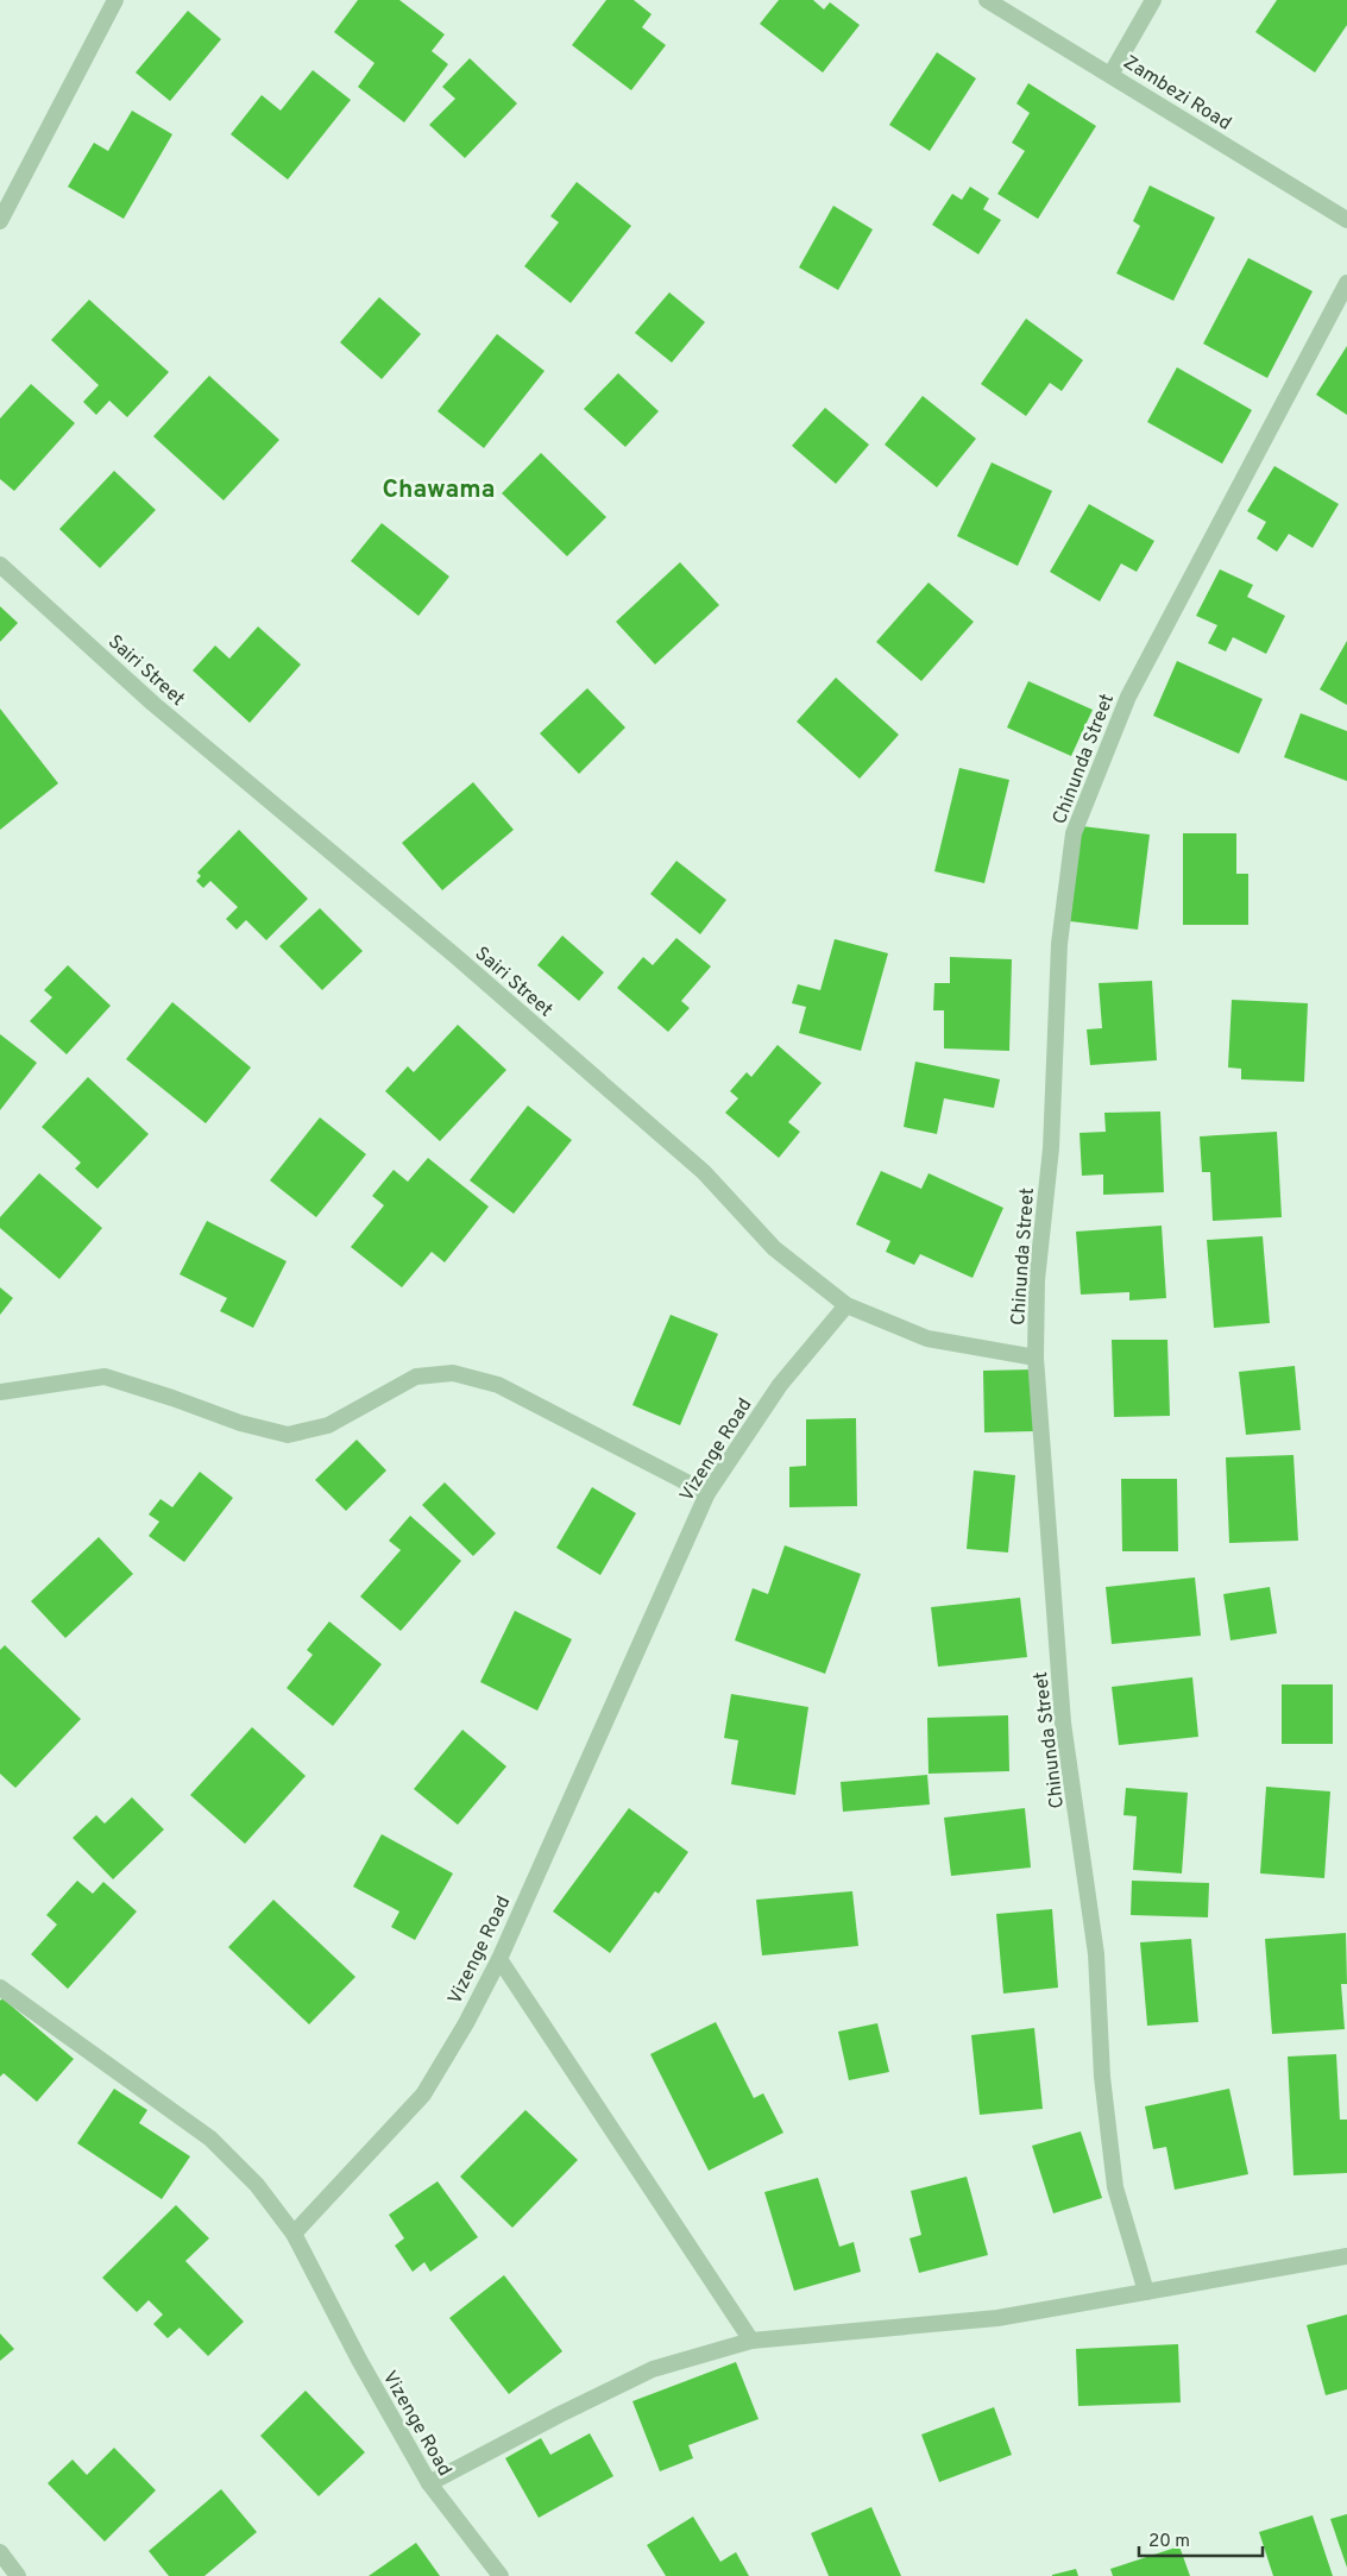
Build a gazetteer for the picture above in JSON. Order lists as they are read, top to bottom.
{
  "streets": {
    "street": [
      "Zambezi Road",
      "Sairi Street",
      "Chinunda Street",
      "Vizenge Road"
    ]
  },
  "crossings": [
    ["Sairi Street", "Chinunda Street"],
    ["Sairi Street", "Vizenge Road"]
  ],
  "districts": ["Chawama"],
  "scale_bar": "20 m"
}
